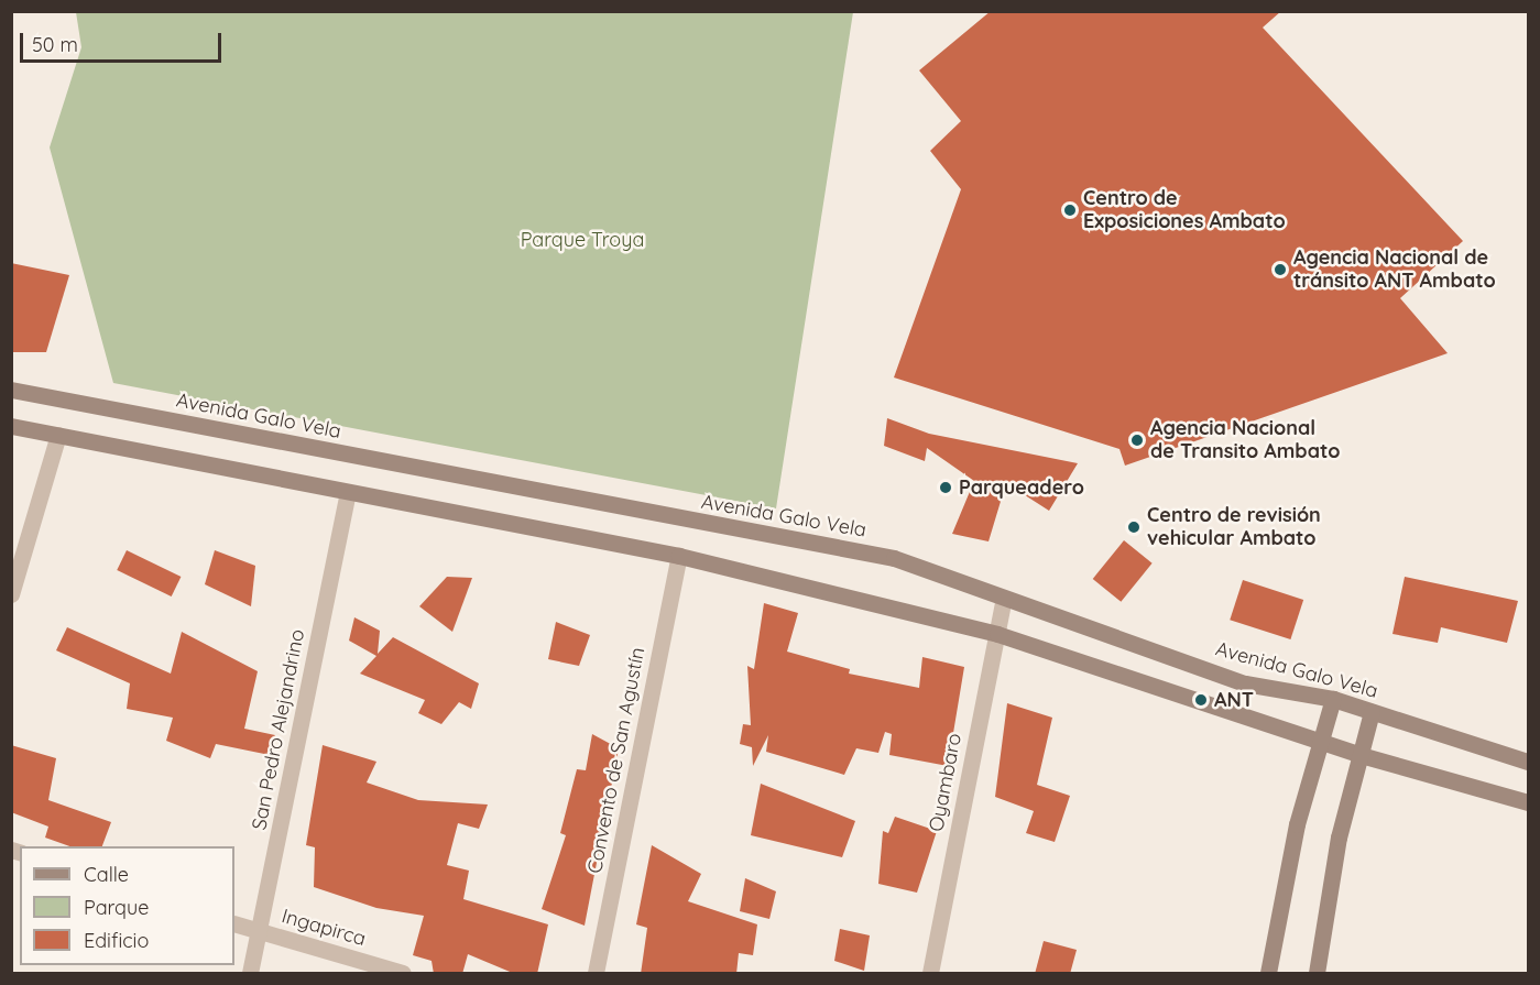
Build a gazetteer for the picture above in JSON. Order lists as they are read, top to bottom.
{
  "streets": {
    "main road": ["Avenida Galo Vela"],
    "street": [
      "San Pedro Alejandrino",
      "Convento de San Agustín",
      "Oyambaro",
      "Ingapirca"
    ]
  },
  "crossings": [
    ["Avenida Galo Vela", "Oyambaro"],
    ["San Pedro Alejandrino", "Ingapirca"]
  ],
  "parks": ["Parque Troya"],
  "places": [
    "Centro de Exposiciones Ambato",
    "Agencia Nacional de tránsito ANT Ambato",
    "Agencia Nacional de Transito Ambato",
    "Parqueadero",
    "Centro de revisión vehicular Ambato",
    "ANT"
  ],
  "legend": ["Calle", "Parque", "Edificio"],
  "scale_bar": "50 m"
}
